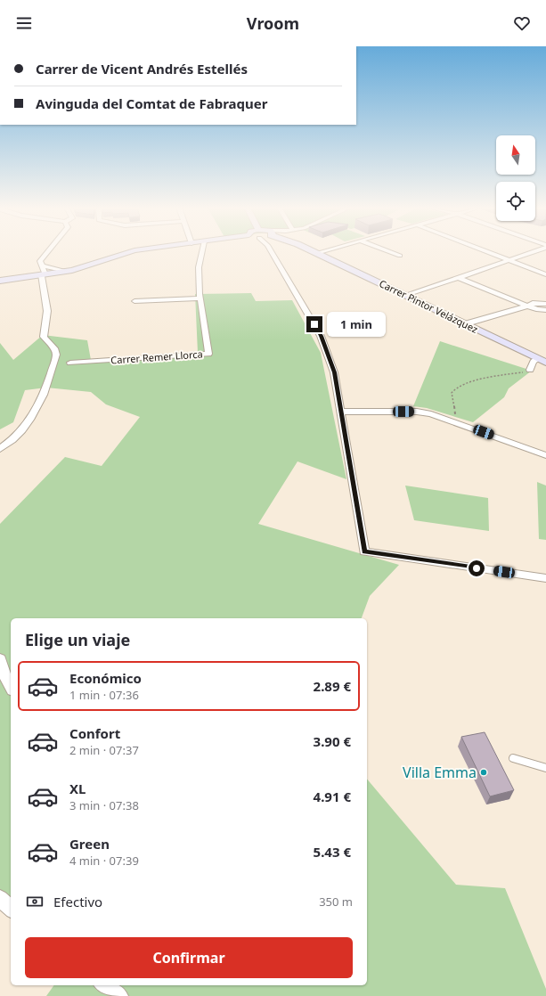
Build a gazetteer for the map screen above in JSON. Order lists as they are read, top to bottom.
{
  "streets": {
    "street": ["Carrer Pintor Velázquez", "Carrer Remer Llorca"]
  },
  "places": ["Villa Emma"],
  "north": "top",
  "page": {
    "header": "Vroom",
    "banner": ["Carrer de Vicent Andrés Estellés", "Avinguda del Comtat de Fabraquer"],
    "bubble": "1 min",
    "heading": "Elige un viaje",
    "list": [
      {
        "name": "Económico",
        "note": "1 min · 07:36",
        "value": "2.89 €"
      },
      {
        "name": "Confort",
        "note": "2 min · 07:37",
        "value": "3.90 €"
      },
      {
        "name": "XL",
        "note": "3 min · 07:38",
        "value": "4.91 €"
      },
      {
        "name": "Green",
        "note": "4 min · 07:39",
        "value": "5.43 €"
      }
    ],
    "pay": ["Efectivo", "350 m"],
    "buttons": "Confirmar"
  }
}
